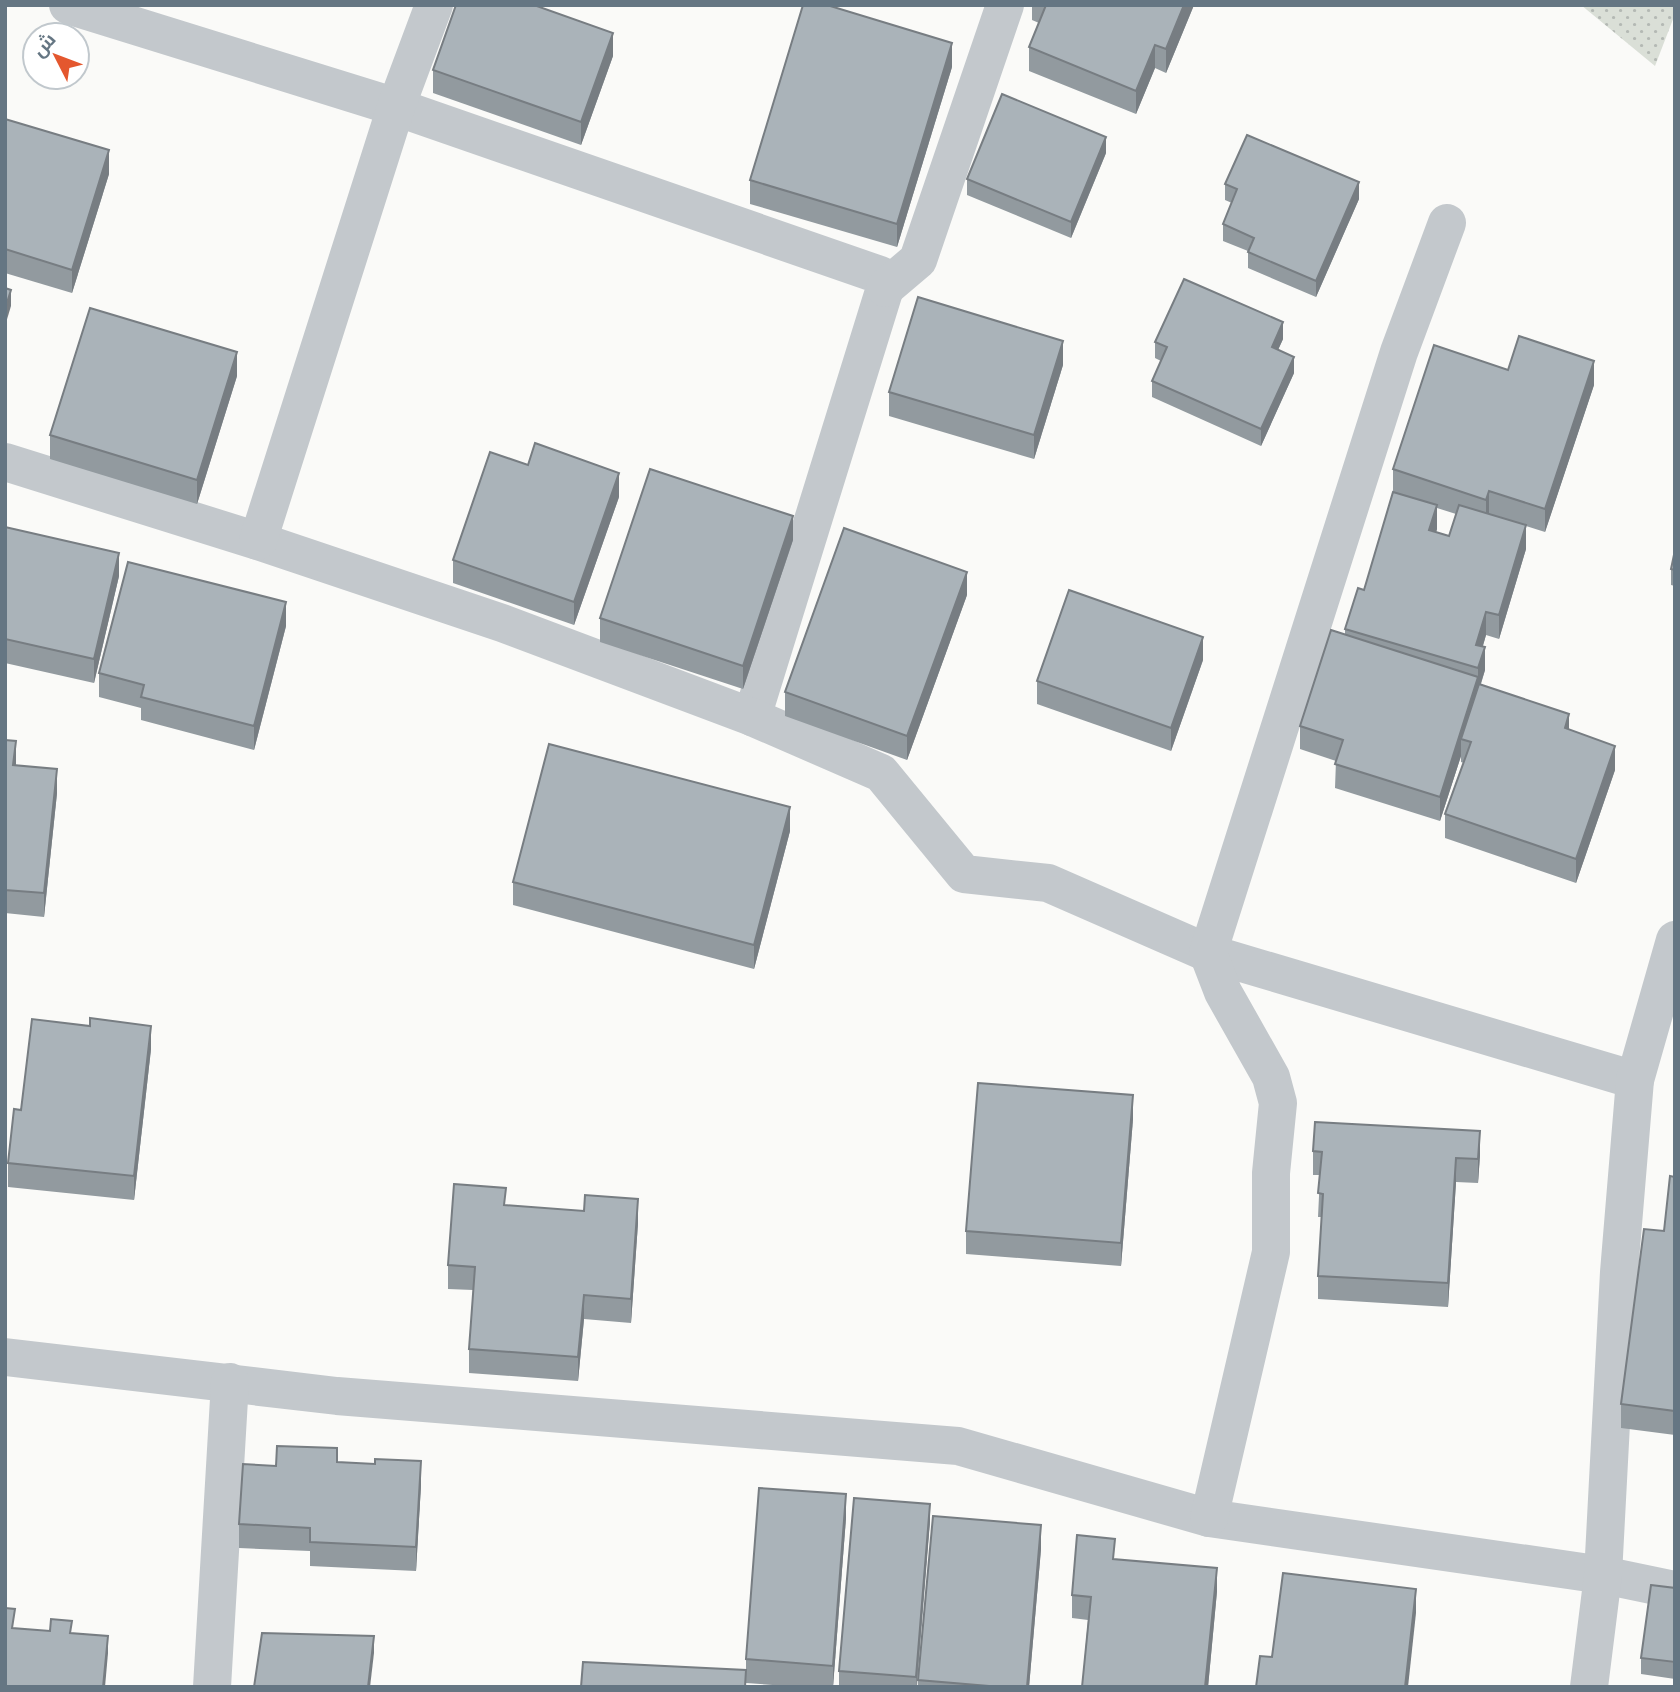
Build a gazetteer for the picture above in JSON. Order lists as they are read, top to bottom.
{
  "north": "top left"
}
